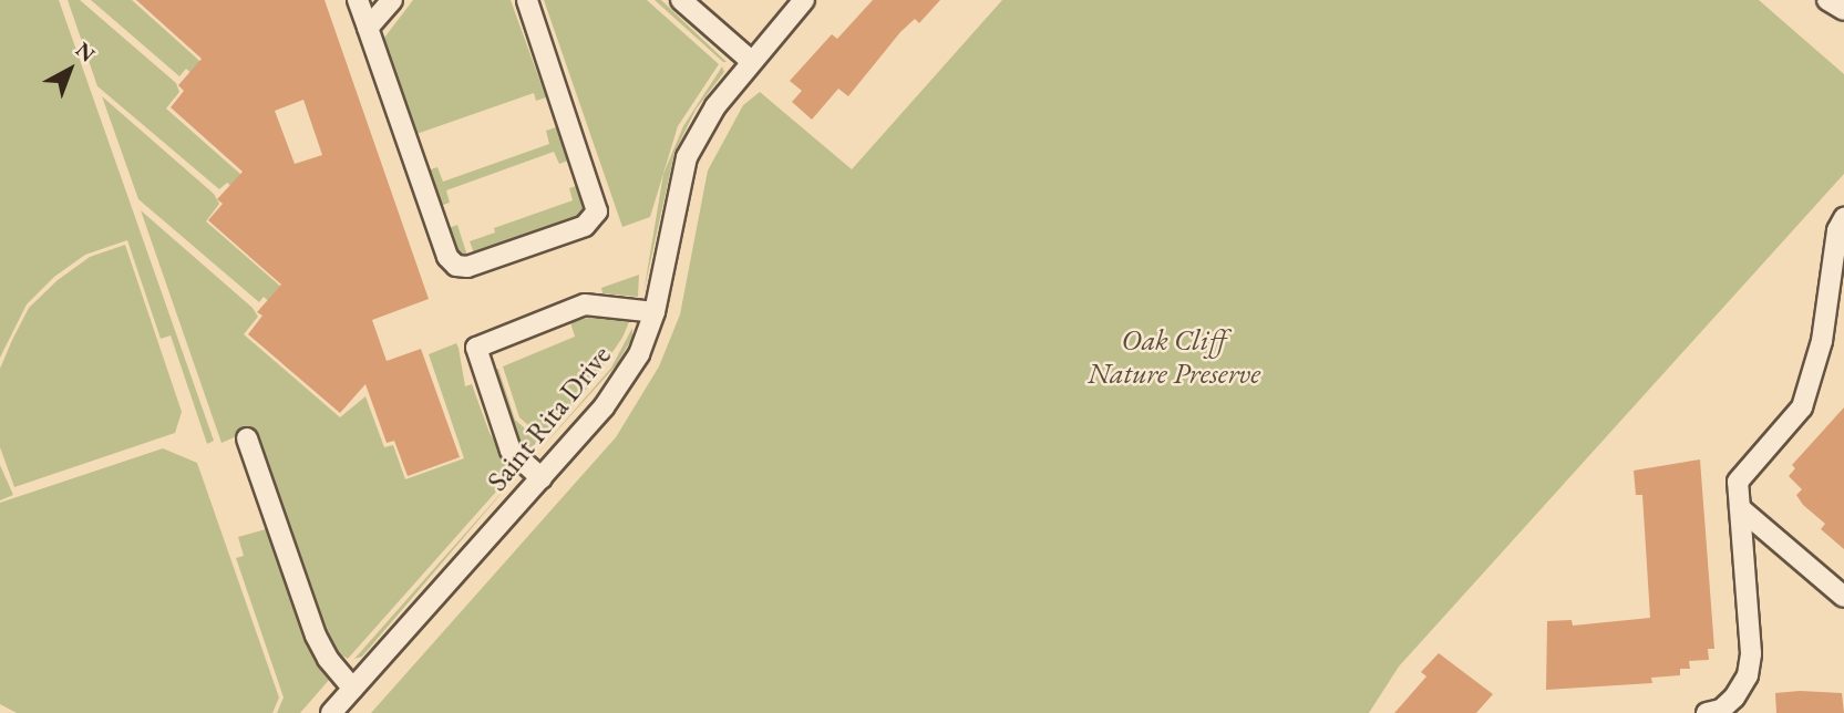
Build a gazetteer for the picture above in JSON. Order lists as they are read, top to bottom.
{
  "streets": {
    "street": ["Saint Rita Drive"]
  },
  "parks": ["Oak Cliff Nature Preserve"],
  "north": "top right"
}
